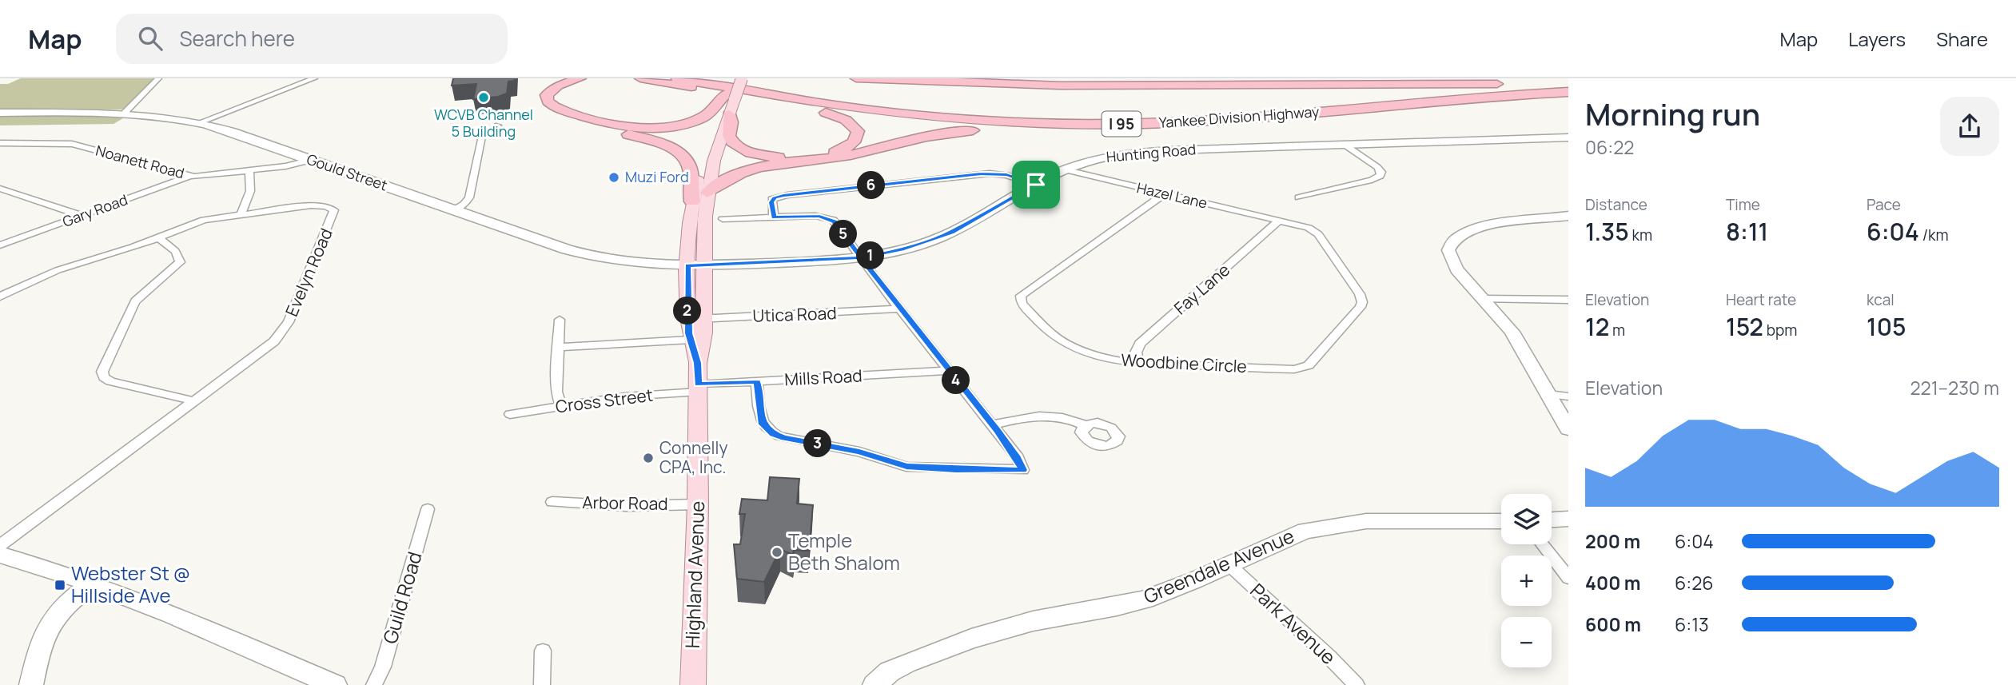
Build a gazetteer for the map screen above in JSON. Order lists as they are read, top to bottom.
{
  "streets": {
    "highway": ["Yankee Division Highway", "I 95"],
    "main road": [
      "Hunting Road",
      "Gould Street",
      "Greendale Avenue",
      "Highland Avenue"
    ],
    "street": [
      "Noanett Road",
      "Hazel Lane",
      "Gary Road",
      "Evelyn Road",
      "Fay Lane",
      "Utica Road",
      "Woodbine Circle",
      "Mills Road",
      "Cross Street",
      "Arbor Road",
      "Guild Road",
      "Park Avenue"
    ]
  },
  "crossings": [
    ["Hunting Road", "Gould Street"],
    ["Hunting Road", "Hazel Lane"],
    ["Hunting Road", "Highland Avenue"],
    ["Noanett Road", "Gould Street"],
    ["Noanett Road", "Gary Road"],
    ["Gould Street", "Highland Avenue"],
    ["Hazel Lane", "Fay Lane"],
    ["Hazel Lane", "Woodbine Circle"],
    ["Fay Lane", "Woodbine Circle"],
    ["Utica Road", "Highland Avenue"],
    ["Mills Road", "Cross Street"],
    ["Mills Road", "Highland Avenue"],
    ["Cross Street", "Highland Avenue"],
    ["Arbor Road", "Highland Avenue"],
    ["Greendale Avenue", "Park Avenue"]
  ],
  "places": {
    "other": [
      "WCVB Channel 5 Building",
      "Muzi Ford",
      "Connelly CPA, Inc.",
      "Temple Beth Shalom"
    ],
    "transit": ["Webster St @ Hillside Ave"]
  },
  "page": {
    "header": "Map",
    "search": "Search here",
    "nav": ["Map", "Layers", "Share"],
    "heading": ["Morning run", "06:22"],
    "pins": [
      "6",
      "5",
      "1",
      "2",
      "4",
      "3"
    ],
    "stats": [
      ["Distance", "1.35 km"],
      ["Time", "8:11"],
      ["Pace", "6:04 /km"],
      ["Elevation", "12 m"],
      ["Heart rate", "152 bpm"],
      ["kcal", "105"]
    ],
    "chart": ["Elevation", "221–230 m"],
    "map_buttons": ["+", "−"],
    "list": [
      {
        "name": "200 m",
        "note": "6:04"
      },
      {
        "name": "400 m",
        "note": "6:26"
      },
      {
        "name": "600 m",
        "note": "6:13"
      }
    ]
  }
}
